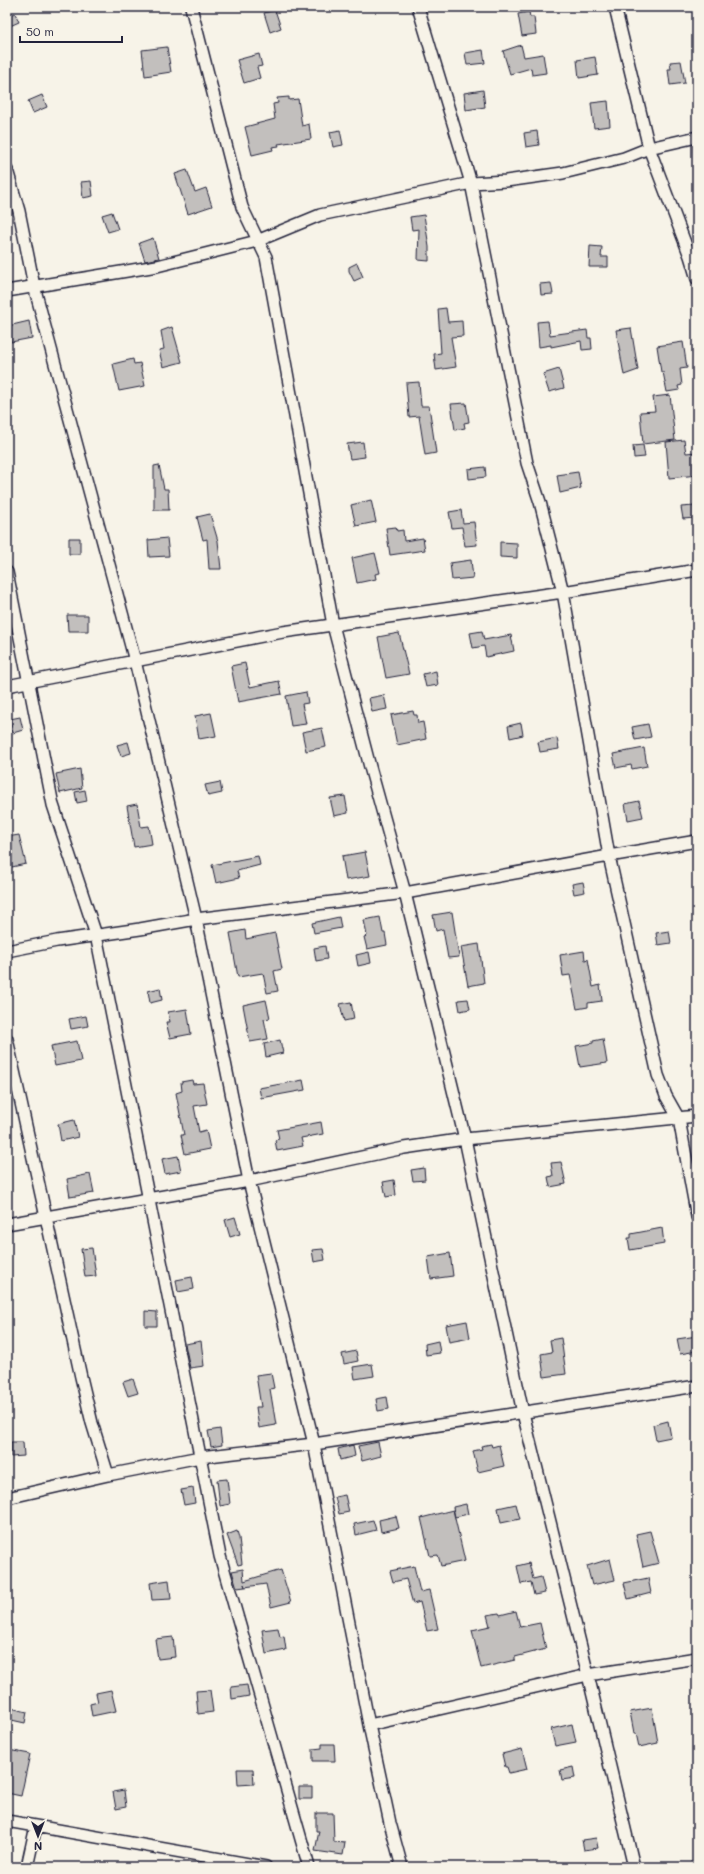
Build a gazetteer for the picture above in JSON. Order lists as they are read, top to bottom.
{
  "scale_bar": "50 m",
  "north": "bottom"
}
